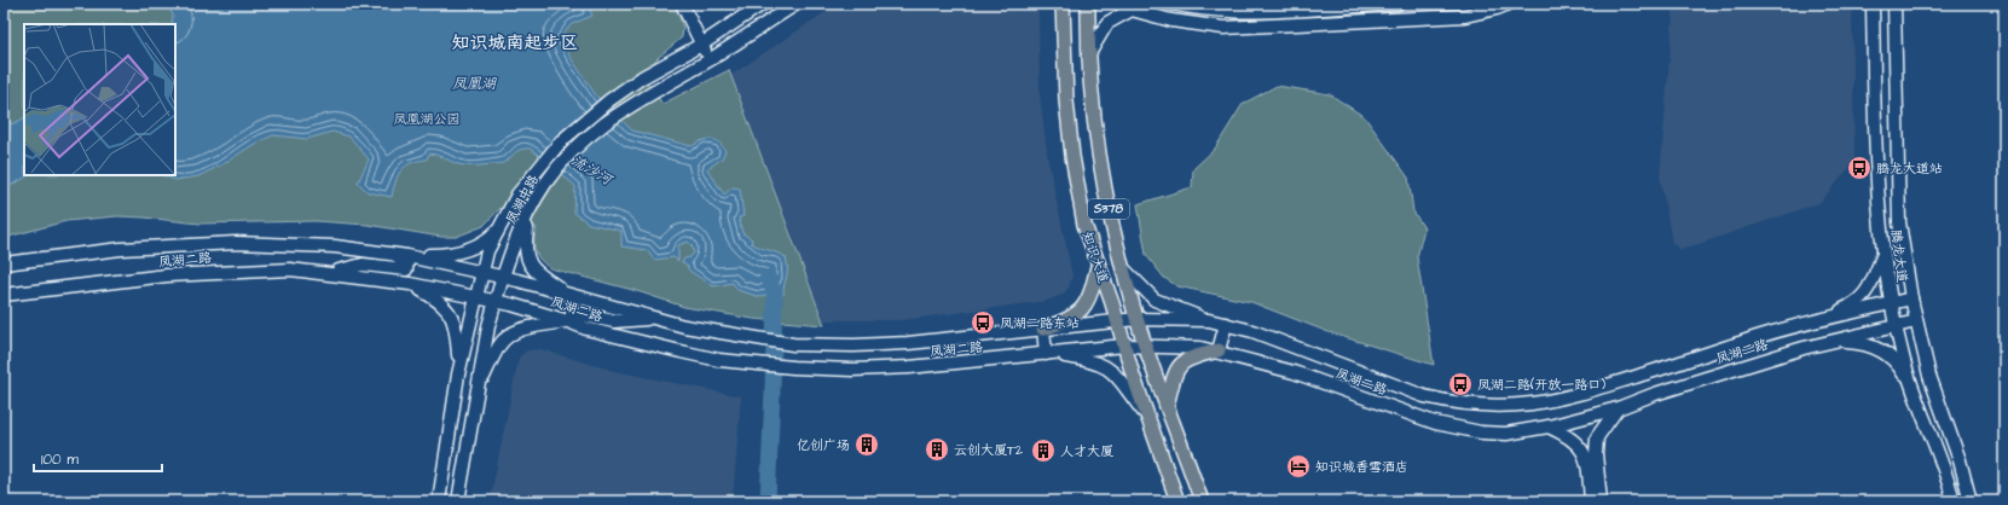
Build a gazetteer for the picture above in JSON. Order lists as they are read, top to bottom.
{
  "streets": {
    "main road": ["S378", "知识大道"],
    "street": ["凤湖中路", "腾龙大道", "凤湖二路"]
  },
  "crossings": [
    ["凤湖中路", "凤湖二路"],
    ["腾龙大道", "凤湖二路"],
    ["知识大道", "凤湖二路"]
  ],
  "districts": ["知识城南起步区"],
  "water": ["凤凰湖", "流沙河"],
  "parks": ["凤凰湖公园"],
  "places": {
    "bus stop": ["腾龙大道站", "凤湖二路东站", "凤湖二路(开放一路口)"],
    "building": ["亿创广场", "云创大厦T2", "人才大厦"],
    "hotel": ["知识城香雪酒店"]
  },
  "scale_bar": "100 m"
}
